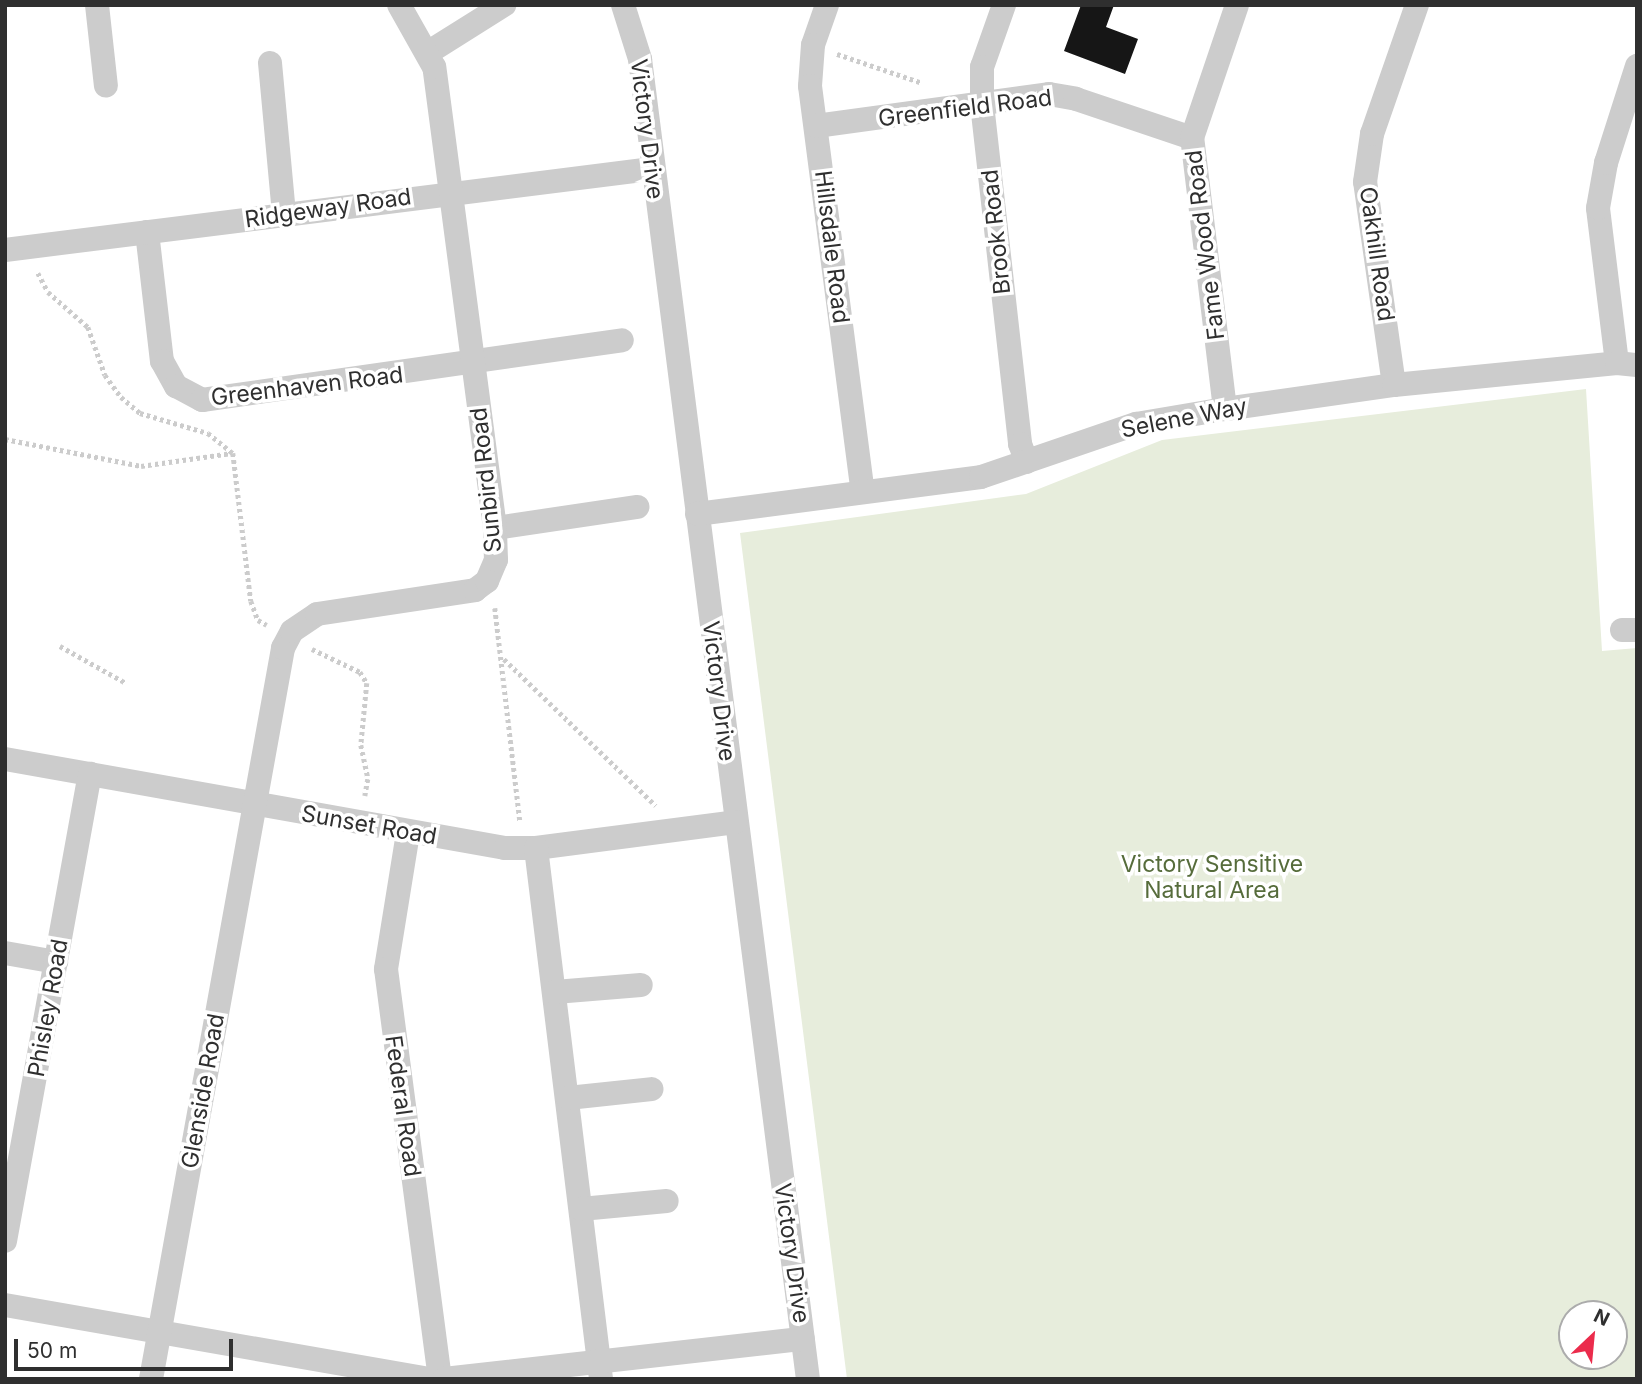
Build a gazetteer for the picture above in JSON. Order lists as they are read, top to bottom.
{
  "streets": {
    "street": [
      "Greenfield Road",
      "Victory Drive",
      "Ridgeway Road",
      "Brook Road",
      "Fame Wood Road",
      "Hillsdale Road",
      "Oakhill Road",
      "Greenhaven Road",
      "Selene Way",
      "Sunbird Road",
      "Sunset Road",
      "Phisley Road",
      "Glenside Road",
      "Federal Road"
    ]
  },
  "crossings": [
    ["Greenfield Road", "Brook Road"],
    ["Greenfield Road", "Fame Wood Road"],
    ["Greenfield Road", "Hillsdale Road"],
    ["Victory Drive", "Ridgeway Road"],
    ["Victory Drive", "Selene Way"],
    ["Victory Drive", "Sunset Road"],
    ["Ridgeway Road", "Greenhaven Road"],
    ["Ridgeway Road", "Sunbird Road"],
    ["Brook Road", "Selene Way"],
    ["Fame Wood Road", "Selene Way"],
    ["Hillsdale Road", "Selene Way"],
    ["Oakhill Road", "Selene Way"],
    ["Greenhaven Road", "Sunbird Road"],
    ["Sunbird Road", "Sunset Road"],
    ["Sunbird Road", "Glenside Road"],
    ["Sunset Road", "Phisley Road"],
    ["Sunset Road", "Glenside Road"],
    ["Sunset Road", "Federal Road"]
  ],
  "parks": ["Victory Sensitive Natural Area"],
  "scale_bar": "50 m",
  "north": "top right"
}
